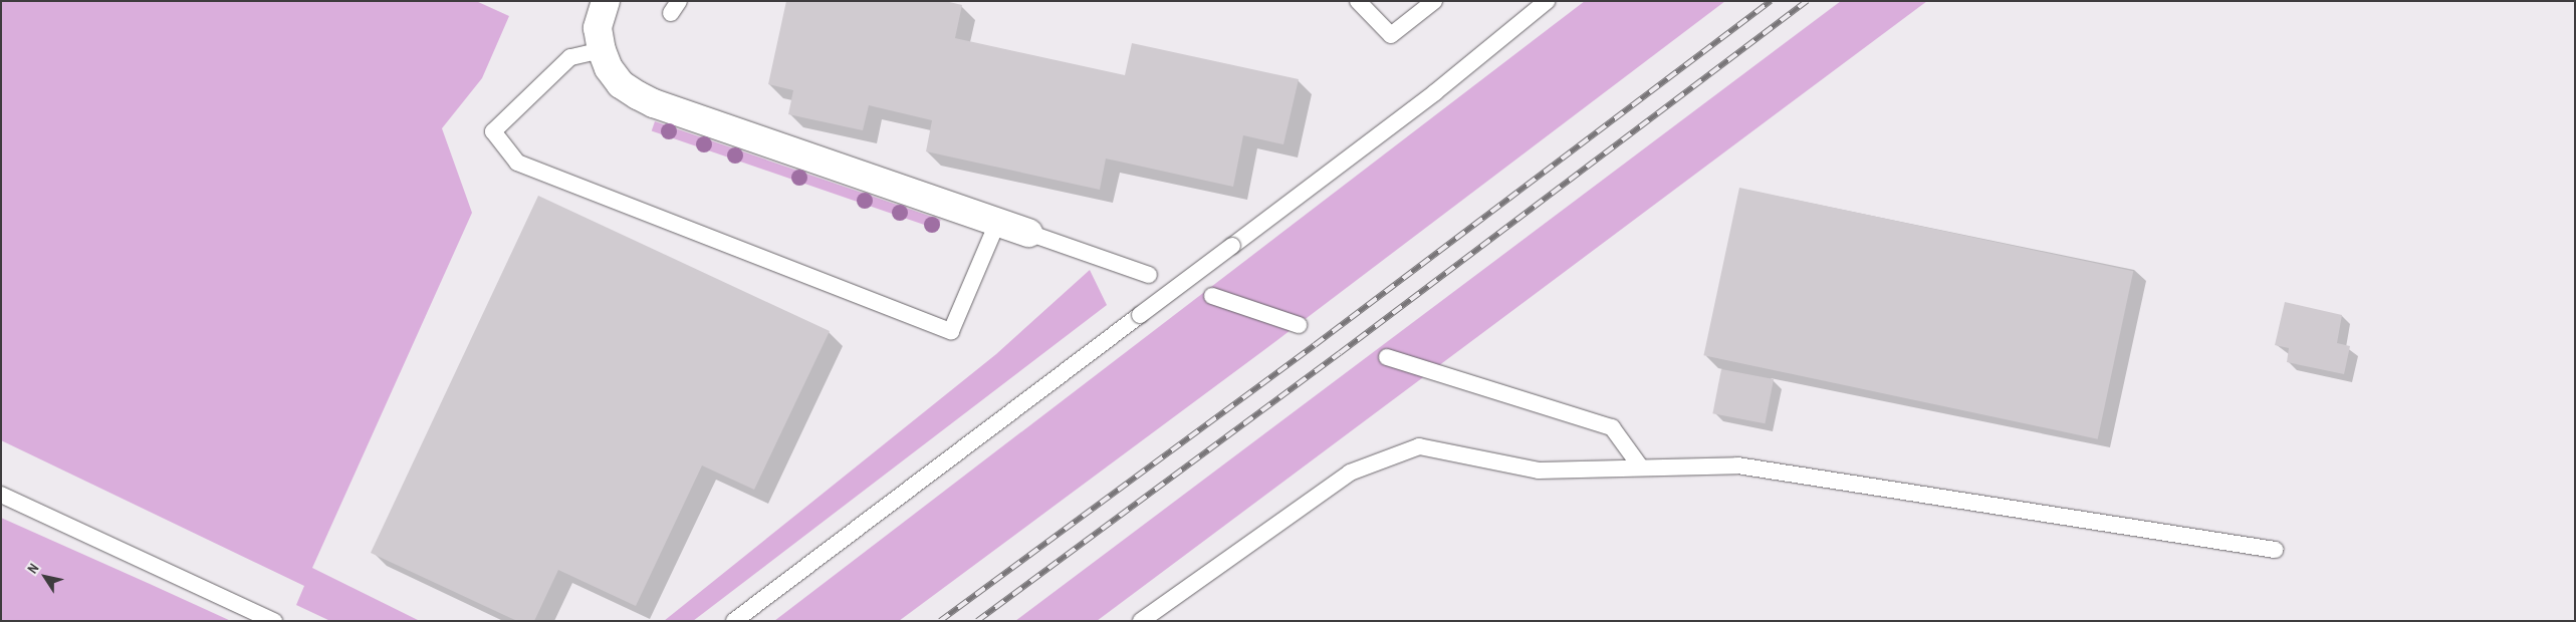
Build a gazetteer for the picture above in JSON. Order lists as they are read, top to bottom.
{
  "north": "top left"
}
